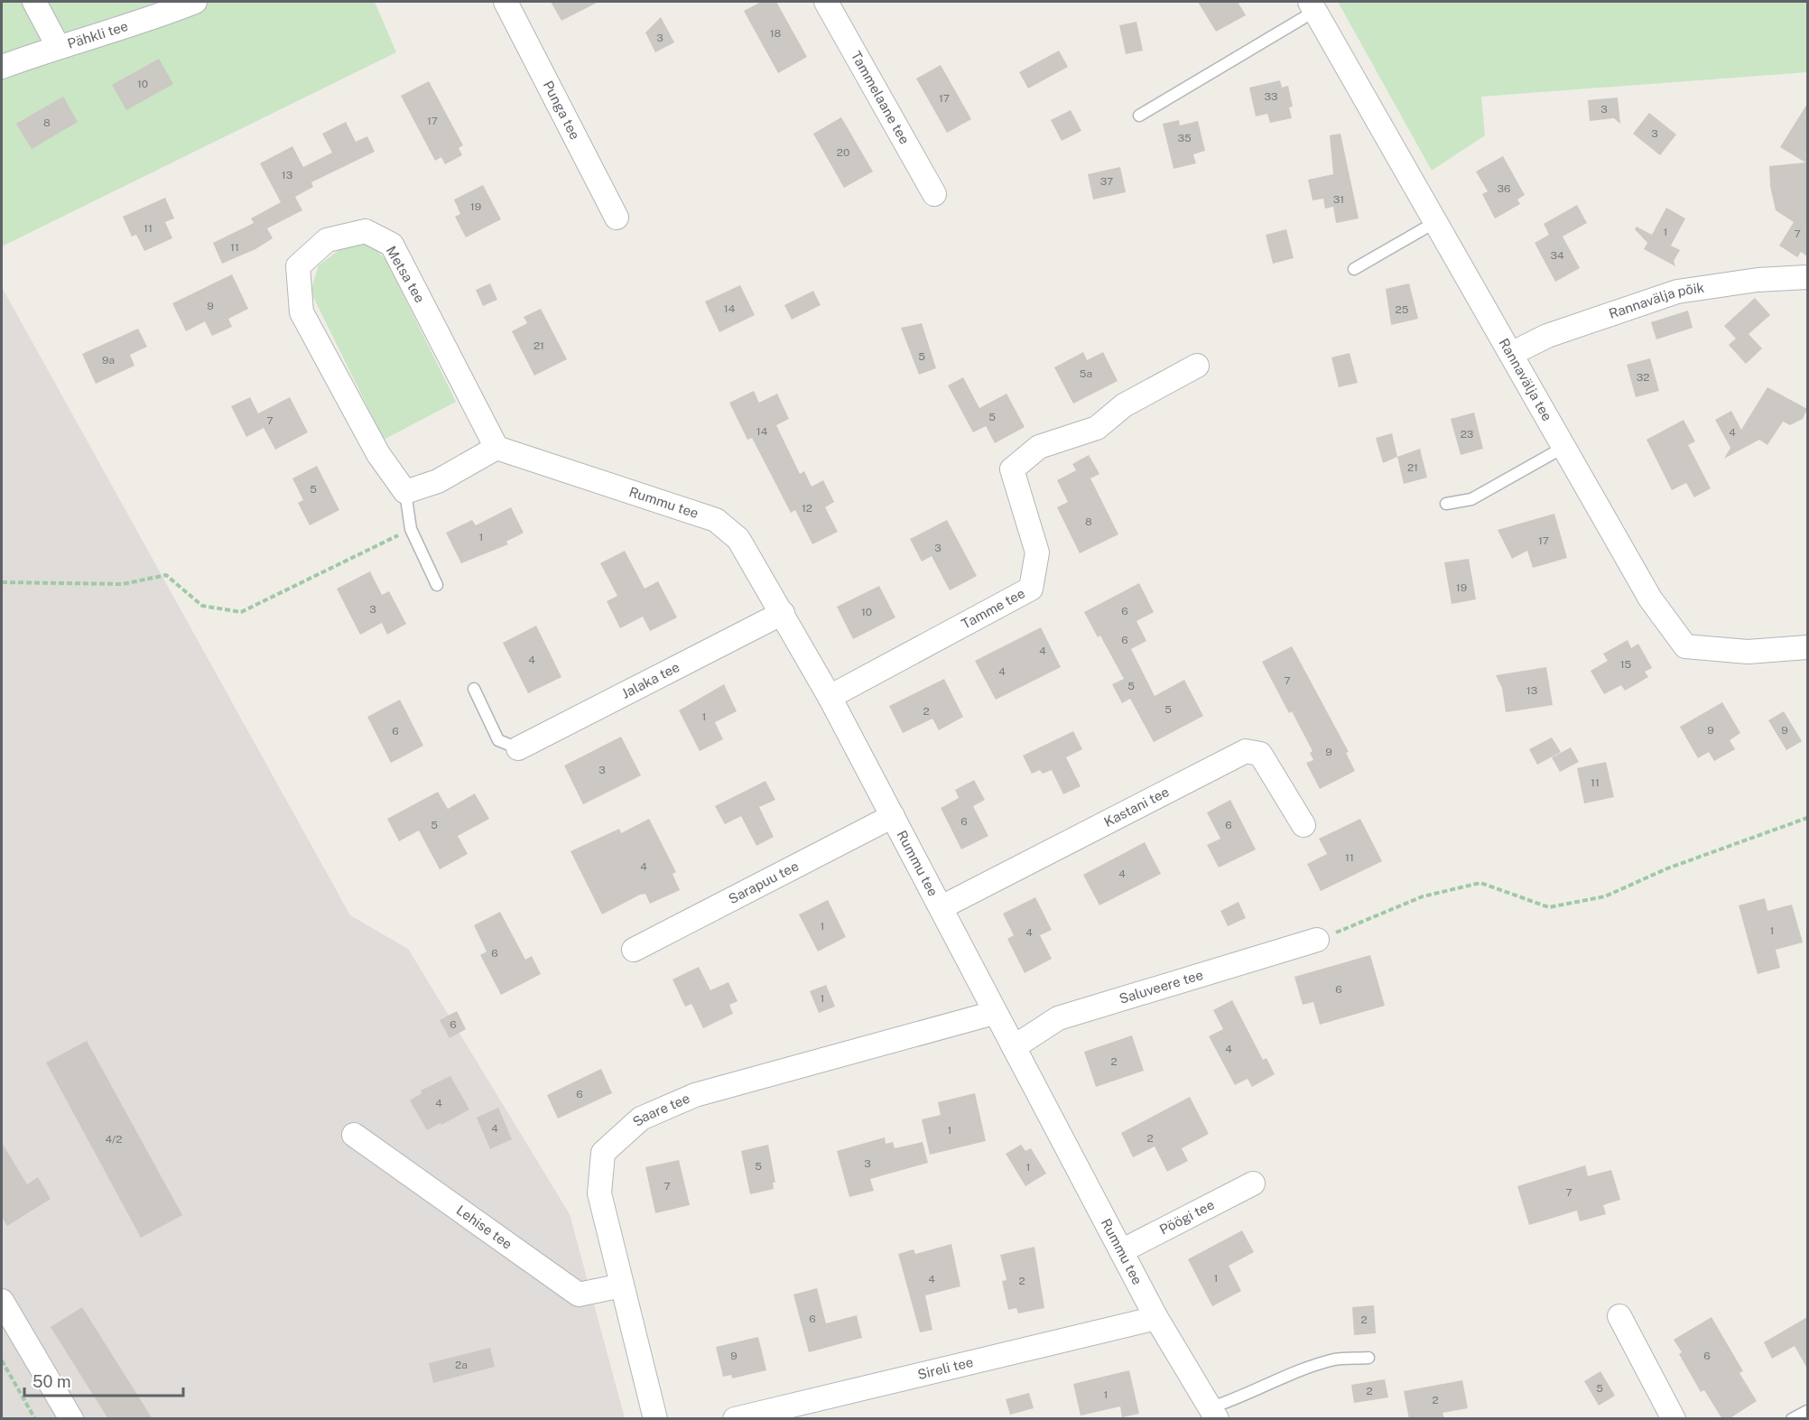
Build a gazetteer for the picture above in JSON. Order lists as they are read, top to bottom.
{
  "streets": {
    "street": [
      "Pähkli tee",
      "Tammelaane tee",
      "Punga tee",
      "Metsa tee",
      "Rannavälja põik",
      "Rannavälja tee",
      "Rummu tee",
      "Tamme tee",
      "Jalaka tee",
      "Kastani tee",
      "Sarapuu tee",
      "Saluveere tee",
      "Saare tee",
      "Pöögi tee",
      "Lehise tee",
      "Sireli tee"
    ]
  },
  "crossings": [
    ["Metsa tee", "Rummu tee"],
    ["Rannavälja põik", "Rannavälja tee"],
    ["Rummu tee", "Tamme tee"],
    ["Rummu tee", "Jalaka tee"],
    ["Rummu tee", "Kastani tee"],
    ["Rummu tee", "Sarapuu tee"],
    ["Rummu tee", "Saluveere tee"],
    ["Rummu tee", "Saare tee"],
    ["Rummu tee", "Pöögi tee"],
    ["Rummu tee", "Sireli tee"],
    ["Saare tee", "Lehise tee"]
  ],
  "house_numbers": [
    "18",
    "3",
    "10",
    "33",
    "17",
    "3",
    "17",
    "8",
    "3",
    "35",
    "20",
    "13",
    "37",
    "36",
    "31",
    "19",
    "11",
    "1",
    "7",
    "11",
    "34",
    "9",
    "14",
    "25",
    "21",
    "5",
    "9a",
    "5a",
    "32",
    "5",
    "7",
    "14",
    "4",
    "23",
    "21",
    "5",
    "12",
    "8",
    "1",
    "17",
    "3",
    "19",
    "3",
    "6",
    "10",
    "6",
    "4",
    "4",
    "15",
    "4",
    "7",
    "5",
    "13",
    "5",
    "2",
    "1",
    "9",
    "9",
    "6",
    "9",
    "3",
    "11",
    "6",
    "5",
    "6",
    "11",
    "4",
    "4",
    "1",
    "1",
    "4",
    "6",
    "6",
    "1",
    "6",
    "4",
    "2",
    "6",
    "4",
    "4",
    "1",
    "2",
    "4/2",
    "3",
    "5",
    "1",
    "7",
    "7",
    "1",
    "4",
    "2",
    "6",
    "2",
    "9",
    "6",
    "2a",
    "5",
    "2",
    "1",
    "2"
  ],
  "scale_bar": "50 m"
}
